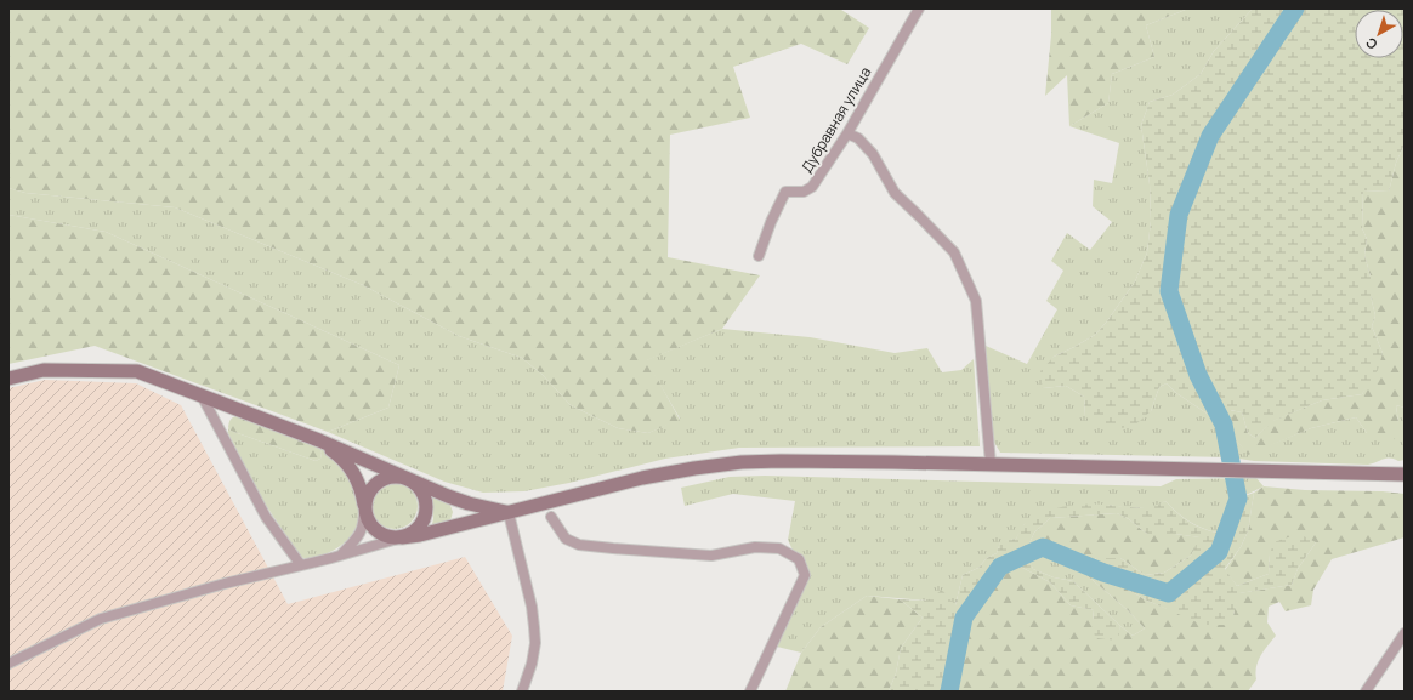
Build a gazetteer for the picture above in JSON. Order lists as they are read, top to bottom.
{
  "streets": {
    "street": ["Дубравная улица"]
  },
  "north": "bottom left"
}
